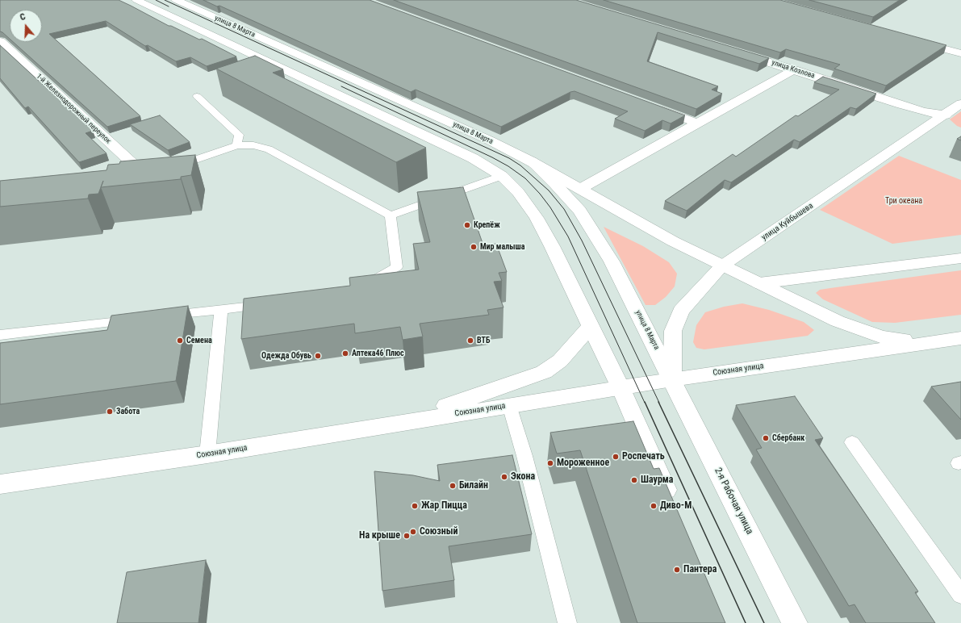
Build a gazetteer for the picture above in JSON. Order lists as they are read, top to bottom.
{
  "streets": {
    "main road": [
      "улица 8 Марта",
      "улица Козлова",
      "1-й Железнодорожный переулок",
      "улица Куйбышева",
      "Союзная улица",
      "2-я Рабочая улица"
    ]
  },
  "crossings": [
    ["улица 8 Марта", "улица Куйбышева"],
    ["улица 8 Марта", "Союзная улица"],
    ["улица 8 Марта", "2-я Рабочая улица"],
    ["улица Козлова", "улица Куйбышева"],
    ["улица Куйбышева", "Союзная улица"],
    ["улица Куйбышева", "2-я Рабочая улица"],
    ["Союзная улица", "2-я Рабочая улица"]
  ],
  "parks": ["Три океана"],
  "places": [
    "Крепёж",
    "Мир малыша",
    "Семена",
    "ВТБ",
    "Аптека46 Плюс",
    "Одежда Обувь",
    "Забота",
    "Сбербанк",
    "Роспечать",
    "Мороженное",
    "Экона",
    "Шаурма",
    "Билайн",
    "Жар Пицца",
    "Диво-М",
    "Союзный",
    "На крыше",
    "Пантера"
  ],
  "north": "top"
}
